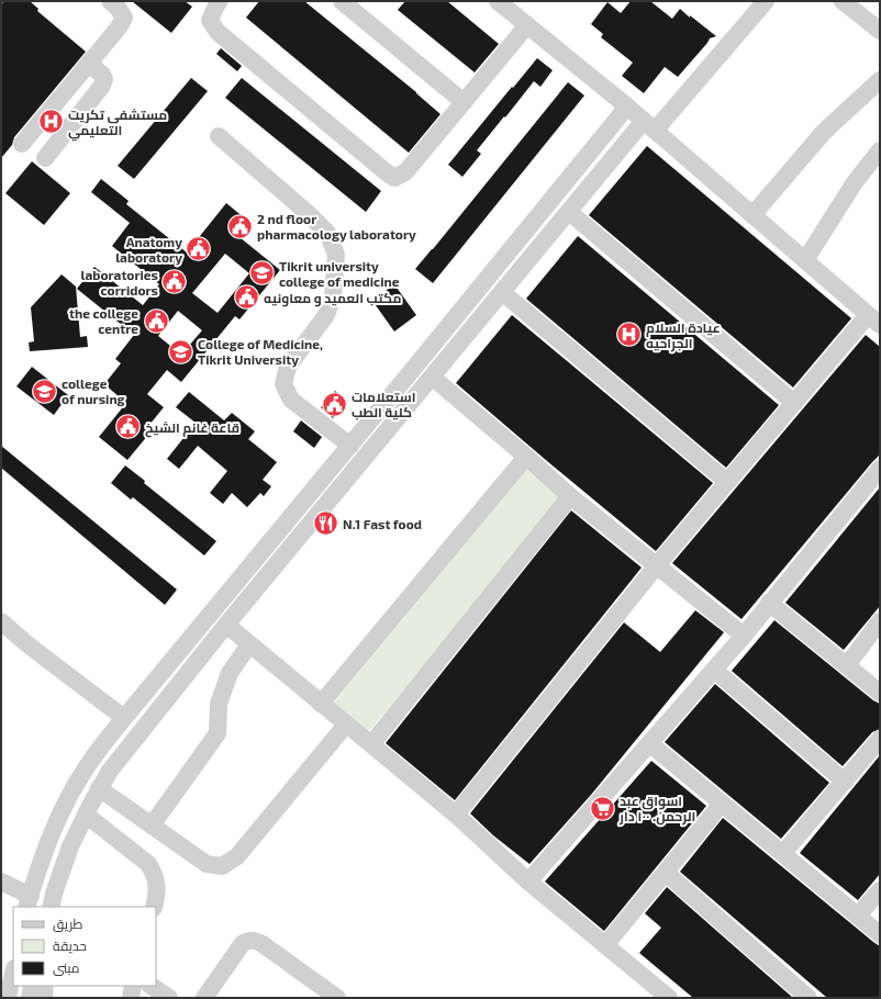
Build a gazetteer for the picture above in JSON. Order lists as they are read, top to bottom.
{
  "places": {
    "hospital": ["مستشفى تكريت التعليمي", "عيادة السلام الجراحيه"],
    "public building": [
      "2 nd floor pharmacology laboratory",
      "Anatomy laboratory",
      "laboratories corridors",
      "مكتب العميد و معاونيه",
      "the college centre",
      "استعلامات كلية الطب",
      "قاعة غانم الشيخ"
    ],
    "school or university": ["Tikrit university college of medicine", "College of Medicine, Tikrit University", "college of nursing"],
    "restaurant": ["N.1 Fast food"],
    "supermarket": ["اسواق عبد الرحمن. ١٠٠ دار"]
  },
  "legend": ["طريق", "حديقة", "مبنى"]
}
